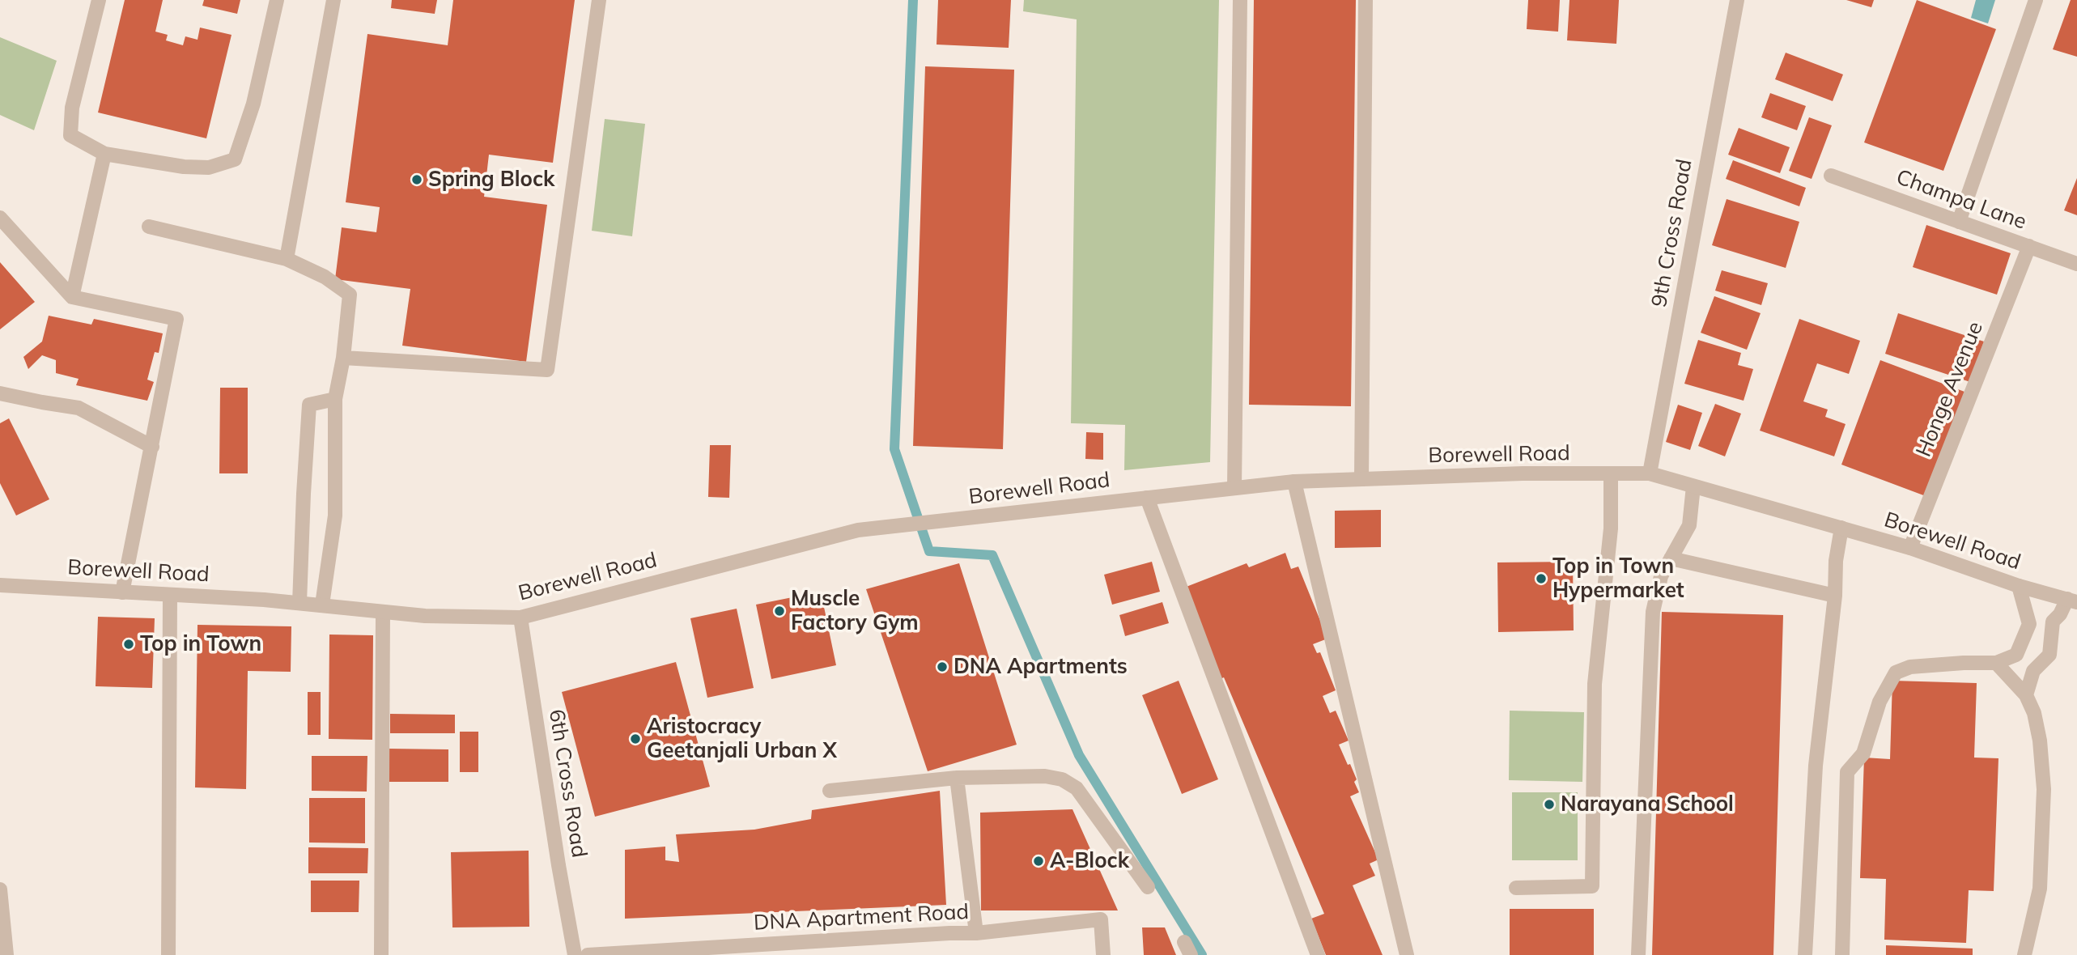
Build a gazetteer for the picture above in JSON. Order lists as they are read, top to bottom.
{
  "streets": {
    "street": [
      "Champa Lane",
      "9th Cross Road",
      "Honge Avenue",
      "Borewell Road",
      "6th Cross Road",
      "DNA Apartment Road"
    ]
  },
  "crossings": [
    ["Champa Lane", "Honge Avenue"],
    ["9th Cross Road", "Borewell Road"],
    ["Honge Avenue", "Borewell Road"],
    ["Borewell Road", "6th Cross Road"]
  ],
  "places": [
    "Spring Block",
    "Top in Town Hypermarket",
    "Muscle Factory Gym",
    "Top in Town",
    "DNA Apartments",
    "Aristocracy Geetanjali Urban X",
    "Narayana School",
    "A-Block"
  ]
}
